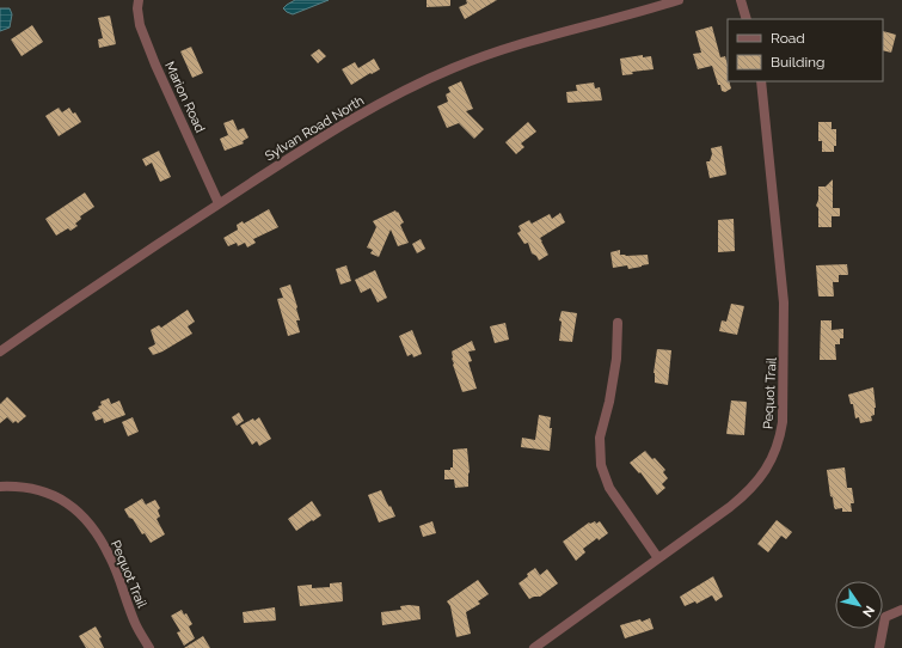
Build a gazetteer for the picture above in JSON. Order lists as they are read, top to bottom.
{
  "streets": {
    "street": ["Marion Road", "Sylvan Road North", "Pequot Trail"]
  },
  "crossings": [
    ["Marion Road", "Sylvan Road North"]
  ],
  "legend": ["Road", "Building"],
  "north": "bottom right"
}
